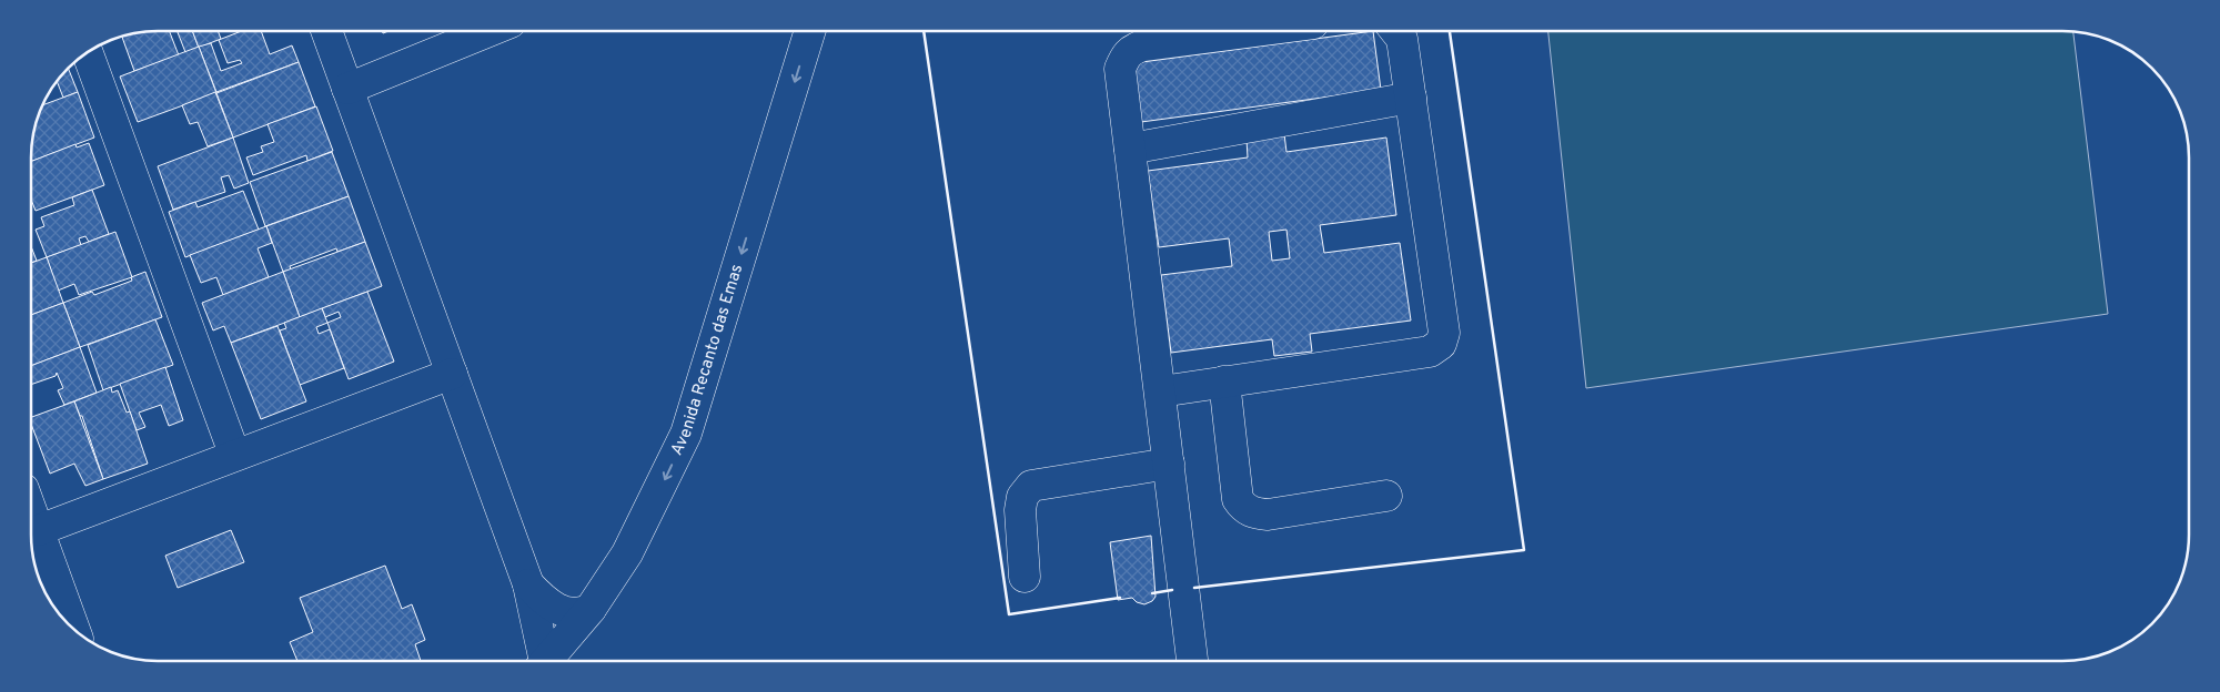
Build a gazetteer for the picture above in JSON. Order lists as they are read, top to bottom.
{
  "streets": {
    "street": ["Avenida Recanto das Emas"]
  },
  "one_way": ["Avenida Recanto das Emas"]
}
